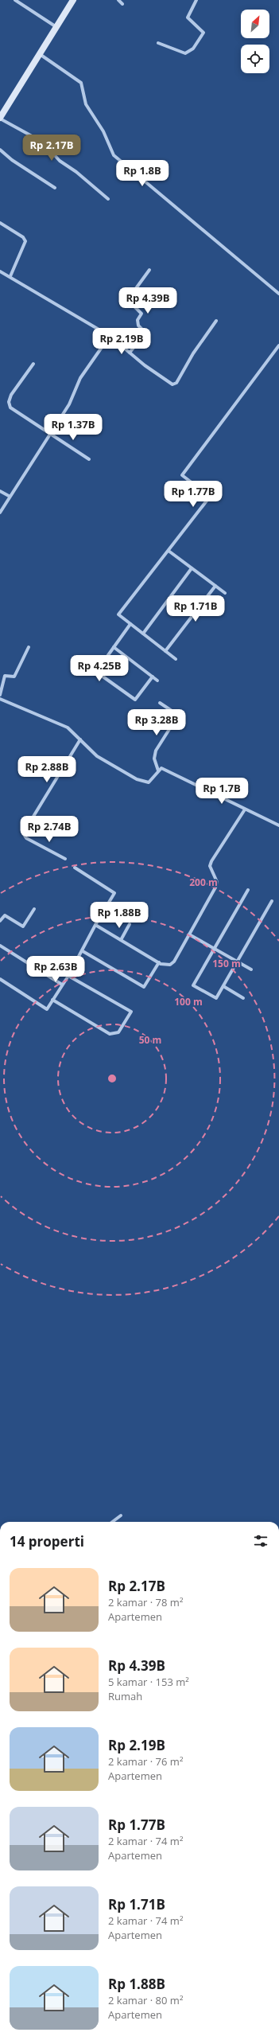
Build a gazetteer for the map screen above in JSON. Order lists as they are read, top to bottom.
{
  "north": "top right",
  "page": {
    "price": [
      "Rp 2.17B",
      "Rp 1.8B",
      "Rp 4.39B",
      "Rp 2.19B",
      "Rp 1.37B",
      "Rp 1.77B",
      "Rp 1.71B",
      "Rp 4.25B",
      "Rp 3.28B",
      "Rp 2.88B",
      "Rp 1.7B",
      "Rp 2.74B",
      "Rp 1.88B",
      "Rp 2.63B"
    ],
    "heading": "14 properti",
    "list": [
      {
        "name": "Rp 2.17B",
        "note": "2 kamar · 78 m² · Apartemen"
      },
      {
        "name": "Rp 4.39B",
        "note": "5 kamar · 153 m² · Rumah"
      },
      {
        "name": "Rp 2.19B",
        "note": "2 kamar · 76 m² · Apartemen"
      },
      {
        "name": "Rp 1.77B",
        "note": "2 kamar · 74 m² · Apartemen"
      },
      {
        "name": "Rp 1.71B",
        "note": "2 kamar · 74 m² · Apartemen"
      },
      {
        "name": "Rp 1.88B",
        "note": "2 kamar · 80 m² · Apartemen"
      }
    ]
  },
  "rings": [
    "200 m",
    "150 m",
    "100 m",
    "50 m"
  ]
}
